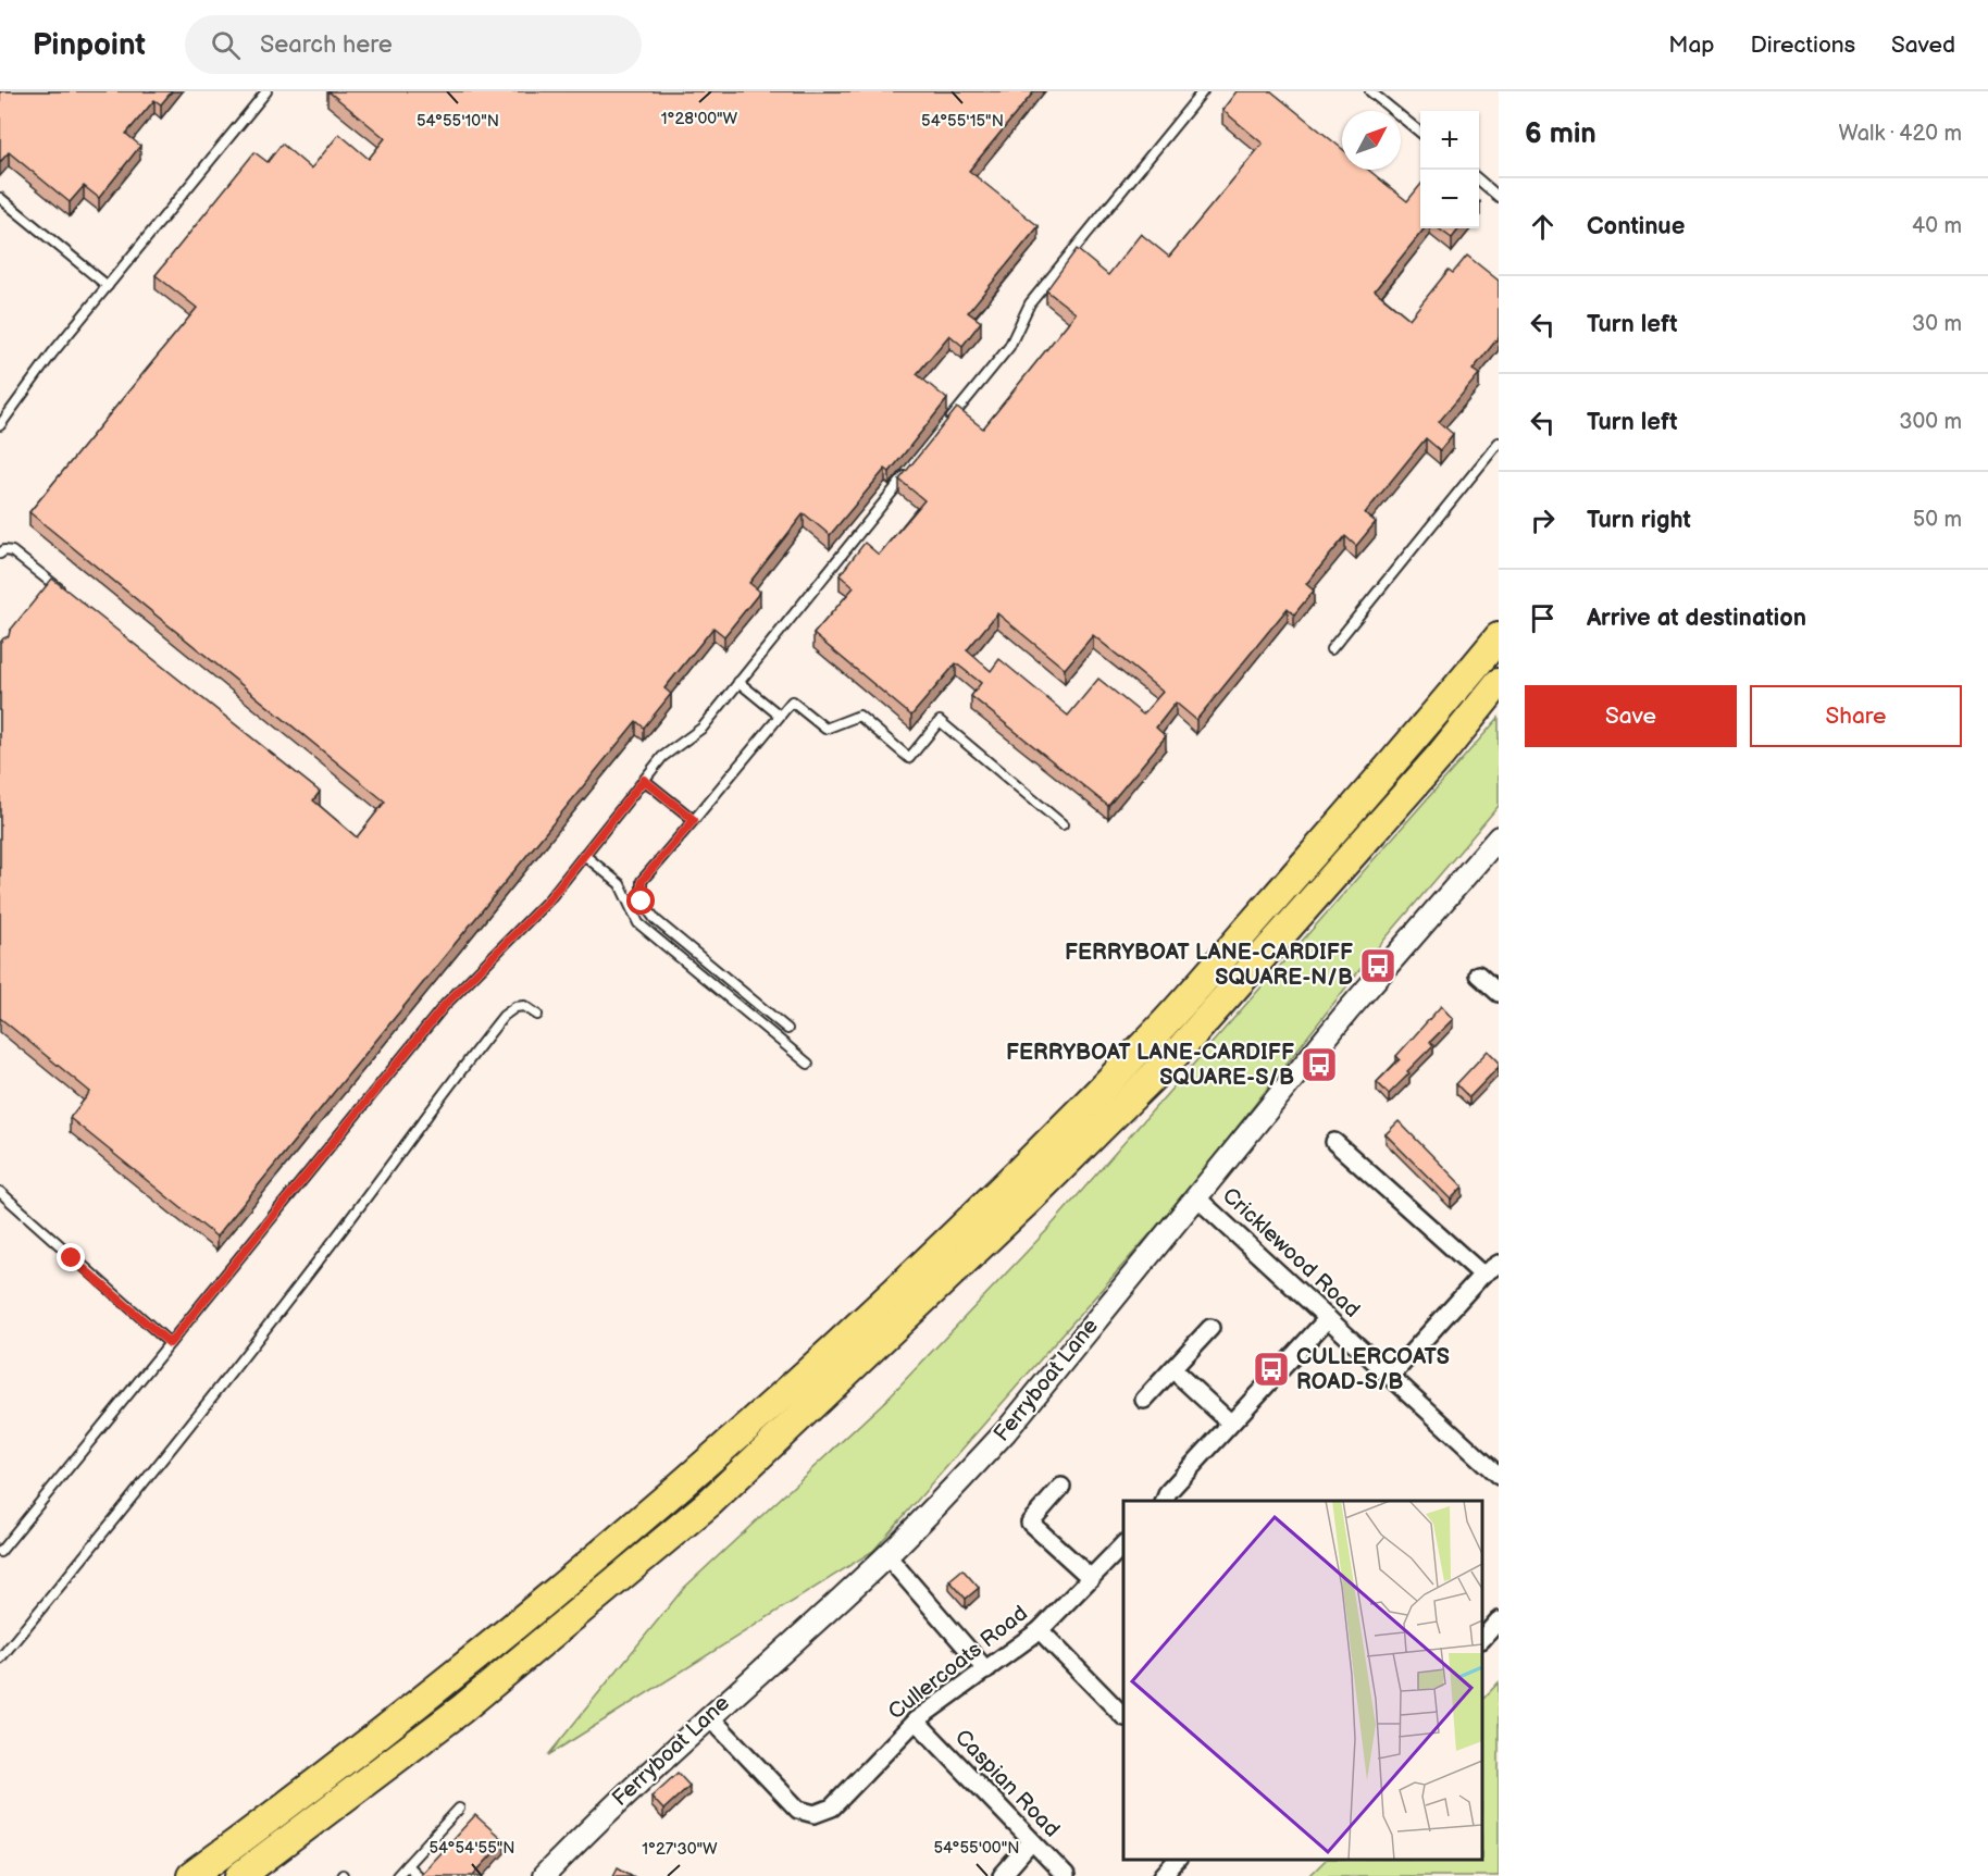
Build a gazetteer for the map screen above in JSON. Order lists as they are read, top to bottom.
{
  "streets": {
    "street": [
      "Cricklewood Road",
      "Ferryboat Lane",
      "Cullercoats Road",
      "Caspian Road"
    ]
  },
  "crossings": [
    ["Cricklewood Road", "Ferryboat Lane"],
    ["Ferryboat Lane", "Cullercoats Road"],
    ["Cullercoats Road", "Caspian Road"]
  ],
  "places": {
    "bus stop": ["FERRYBOAT LANE-CARDIFF SQUARE-N/B", "FERRYBOAT LANE-CARDIFF SQUARE-S/B", "CULLERCOATS ROAD-S/B"]
  },
  "north": "top right",
  "page": {
    "header": "Pinpoint",
    "search": "Search here",
    "nav": ["Map", "Directions", "Saved"],
    "heading": ["6 min", "Walk · 420 m"],
    "map_buttons": ["+", "−"],
    "list": [
      ["Continue", "40 m"],
      ["Turn left", "30 m"],
      ["Turn left", "300 m"],
      ["Turn right", "50 m"],
      "Arrive at destination"
    ],
    "buttons": ["Save", "Share"]
  },
  "coordinates": [
    "1°28'00\"W",
    "54°55'10\"N",
    "54°55'15\"N",
    "54°54'55\"N",
    "54°55'00\"N",
    "1°27'30\"W"
  ]
}
